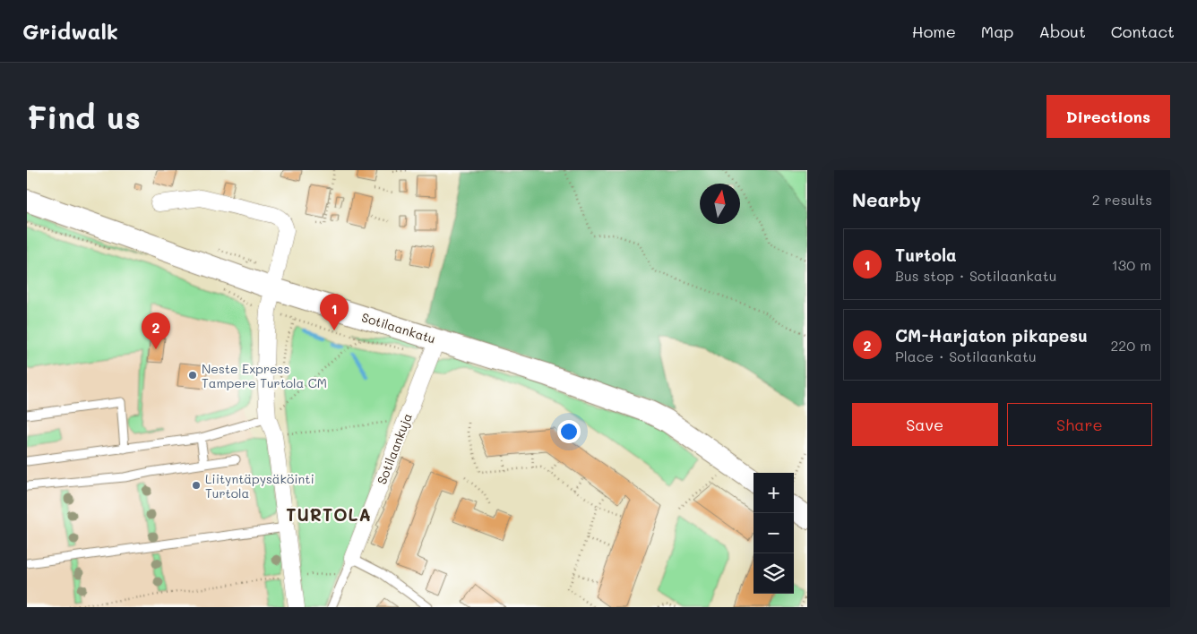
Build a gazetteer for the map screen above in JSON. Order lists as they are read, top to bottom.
{
  "streets": {
    "main road": ["Sotilaankatu"],
    "street": ["Sotilaankuja"]
  },
  "crossings": [
    ["Sotilaankatu", "Sotilaankuja"]
  ],
  "districts": ["TURTOLA"],
  "places": ["Neste Express Tampere Turtola CM", "Liityntäpysäköinti Turtola"],
  "north": "top",
  "page": {
    "header": "Gridwalk",
    "nav": [
      "Home",
      "Map",
      "About",
      "Contact"
    ],
    "buttons": [
      "Directions",
      ["Save", "Share"]
    ],
    "title": "Find us",
    "heading": ["Nearby", "2 results"],
    "list": [
      {
        "mark": "1",
        "name": "Turtola",
        "note": "Bus stop · Sotilaankatu",
        "value": "130 m"
      },
      {
        "mark": "2",
        "name": "CM-Harjaton pikapesu",
        "note": "Place · Sotilaankatu",
        "value": "220 m"
      }
    ],
    "pins": ["1", "2"],
    "map_buttons": ["+", "−"]
  }
}
